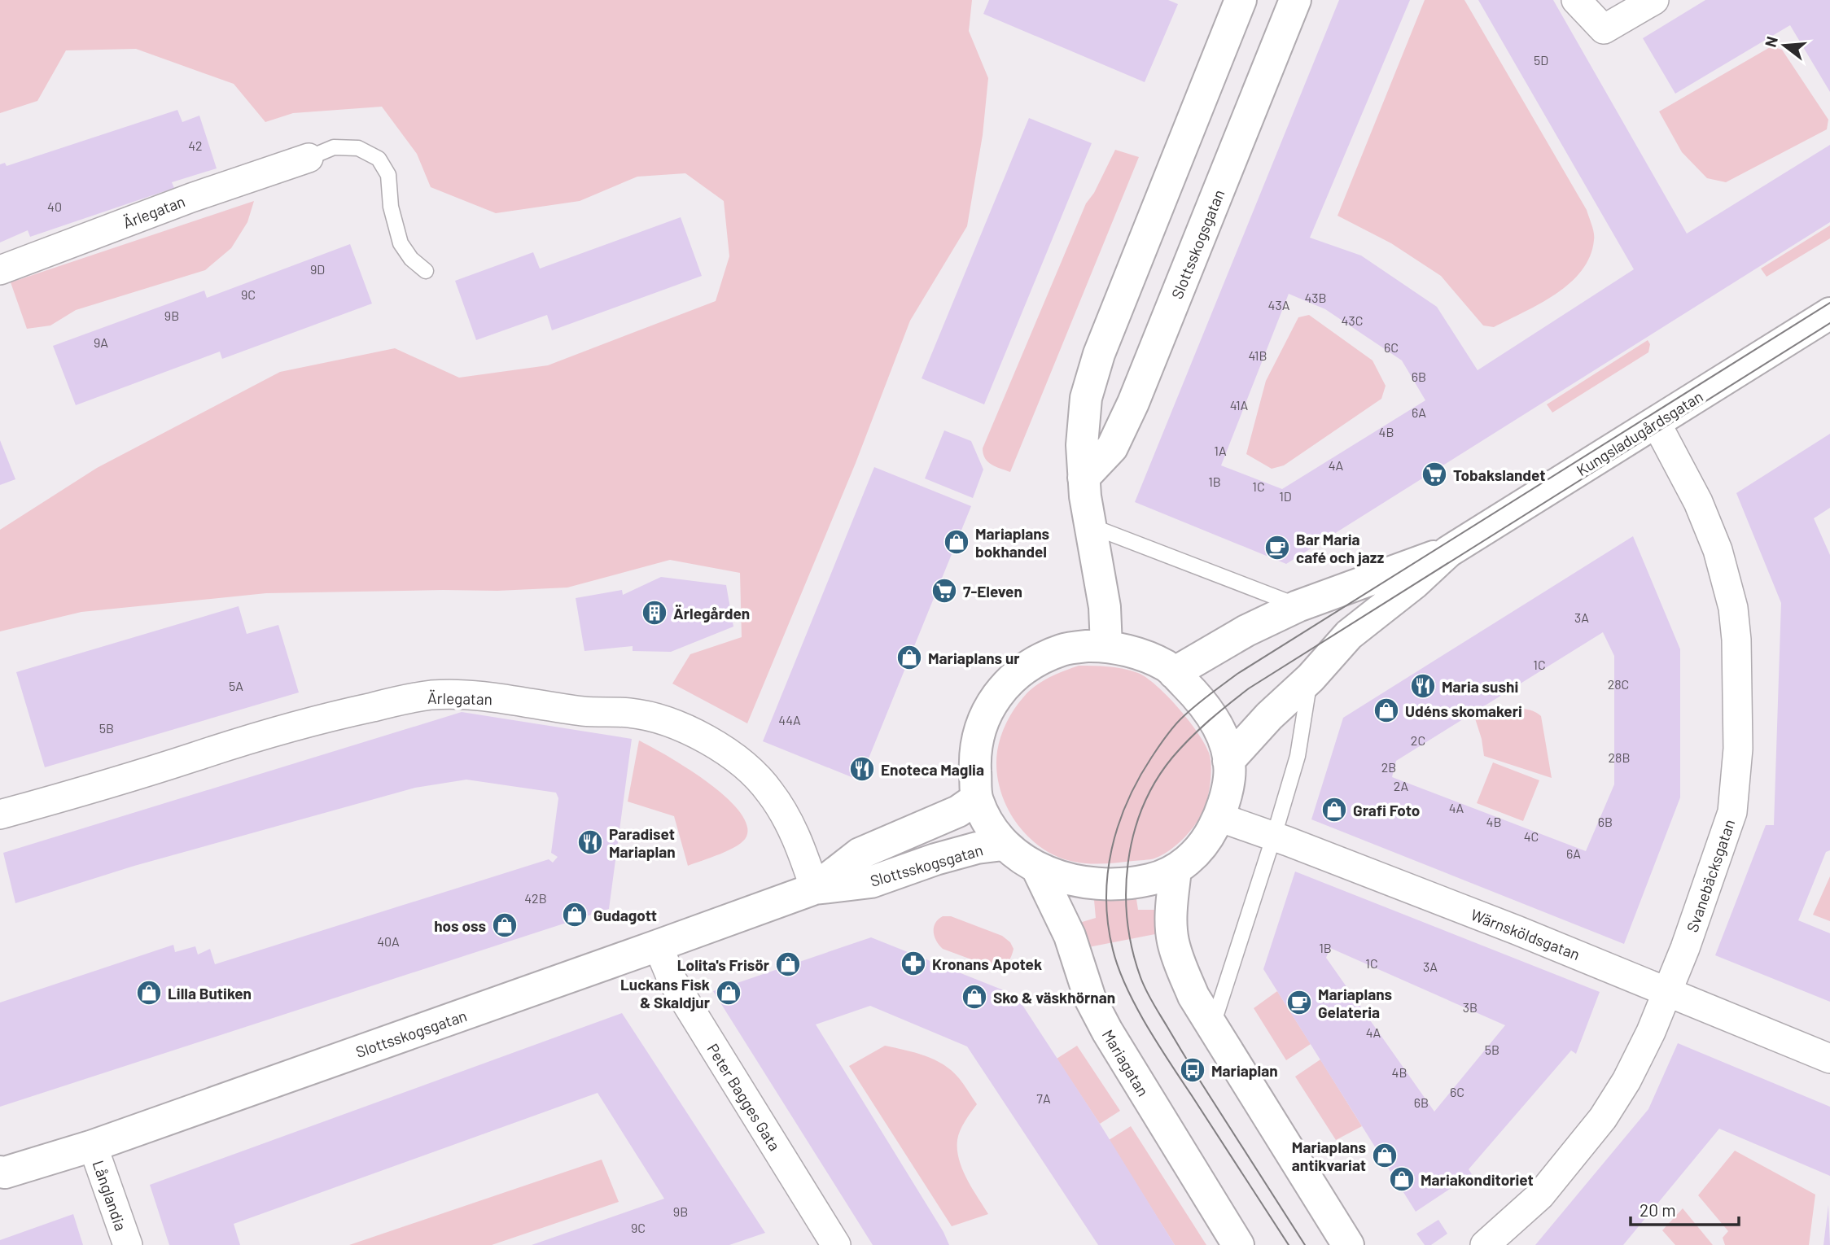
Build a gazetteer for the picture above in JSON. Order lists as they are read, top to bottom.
{
  "streets": {
    "street": [
      "Ärlegatan",
      "Slottsskogsgatan",
      "Kungsladugårdsgatan",
      "Svanebäcksgatan",
      "Wärnsköldsgatan",
      "Mariagatan",
      "Peter Bagges Gata",
      "Långlandia"
    ]
  },
  "crossings": [
    ["Ärlegatan", "Slottsskogsgatan"],
    ["Slottsskogsgatan", "Peter Bagges Gata"],
    ["Slottsskogsgatan", "Långlandia"],
    ["Kungsladugårdsgatan", "Svanebäcksgatan"],
    ["Svanebäcksgatan", "Wärnsköldsgatan"]
  ],
  "places": {
    "supermarket": ["Tobakslandet", "7-Eleven"],
    "shop": [
      "Mariaplans bokhandel",
      "Mariaplans ur",
      "Udéns skomakeri",
      "Grafi Foto",
      "Gudagott",
      "hos oss",
      "Lolita's Frisör",
      "Lilla Butiken",
      "Luckans Fisk & Skaldjur",
      "Sko & väskhörnan",
      "Mariaplans antikvariat",
      "Mariakonditoriet"
    ],
    "cafe": ["Bar Maria café och jazz", "Mariaplans Gelateria"],
    "building": ["Ärlegården"],
    "restaurant": ["Maria sushi", "Enoteca Maglia", "Paradiset Mariaplan"],
    "pharmacy": ["Kronans Apotek"],
    "bus stop": ["Mariaplan"]
  },
  "house_numbers": [
    "5D",
    "42",
    "40",
    "9D",
    "9C",
    "43B",
    "43A",
    "9B",
    "43C",
    "9A",
    "6C",
    "41B",
    "6B",
    "41A",
    "6A",
    "4B",
    "1A",
    "4A",
    "1B",
    "1C",
    "1D",
    "3A",
    "1C",
    "28C",
    "5A",
    "44A",
    "5B",
    "2C",
    "28B",
    "2B",
    "2A",
    "4A",
    "4B",
    "6B",
    "4C",
    "6A",
    "42B",
    "40A",
    "1B",
    "1C",
    "3A",
    "3B",
    "4A",
    "5B",
    "4B",
    "6C",
    "7A",
    "6B",
    "9B",
    "9C"
  ],
  "scale_bar": "20 m",
  "north": "left"
}
